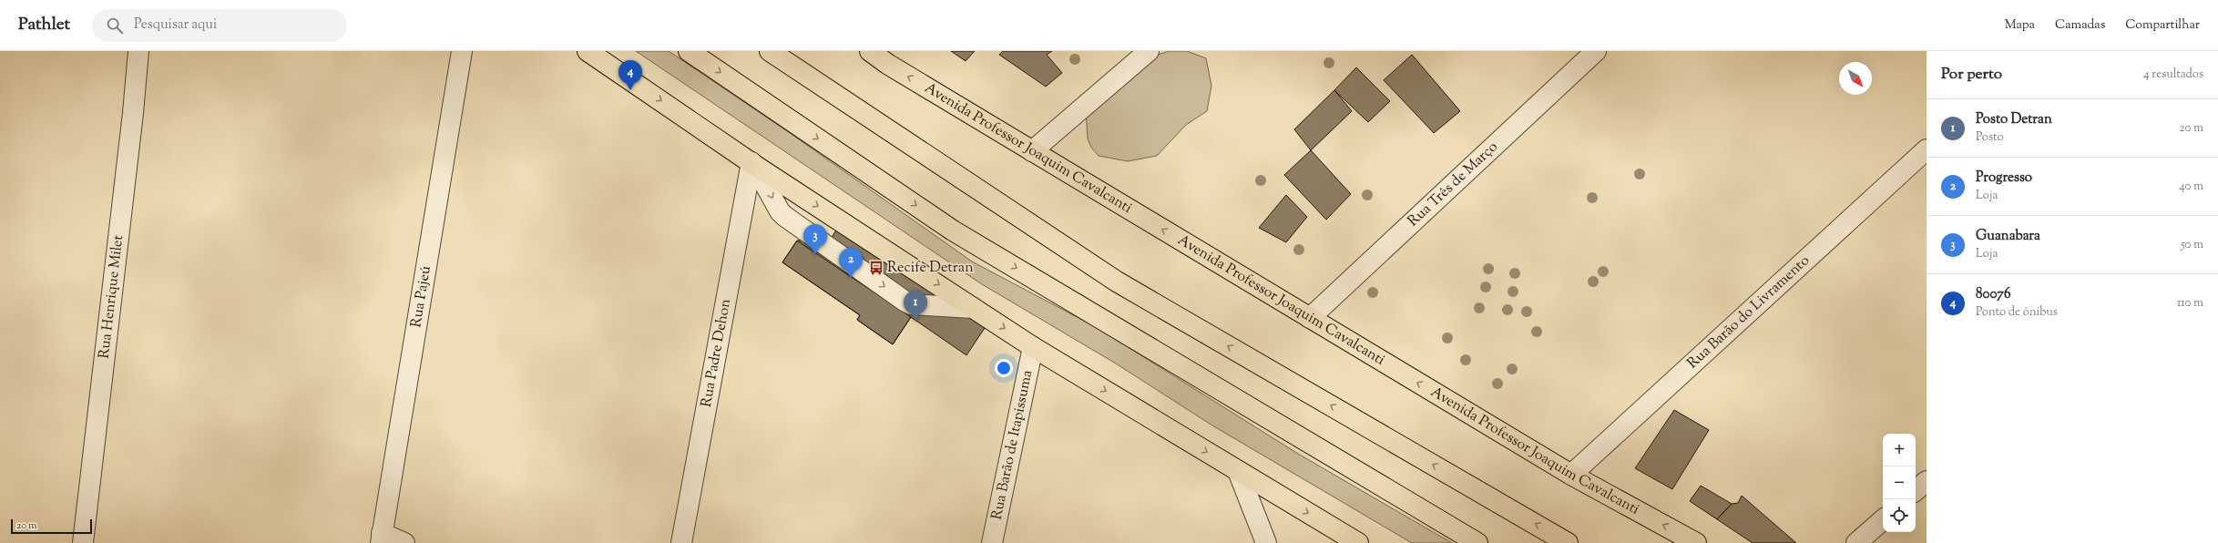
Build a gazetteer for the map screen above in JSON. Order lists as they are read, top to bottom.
{
  "streets": {
    "main road": ["Avenida Professor Joaquim Cavalcanti"],
    "street": [
      "Rua Três de Março",
      "Rua Henrique Milet",
      "Rua Pajeú",
      "Rua Barão do Livramento",
      "Rua Padre Dehon",
      "Rua Barão de Itapissuma"
    ]
  },
  "crossings": [
    ["Avenida Professor Joaquim Cavalcanti", "Rua Três de Março"],
    ["Avenida Professor Joaquim Cavalcanti", "Rua Barão do Livramento"]
  ],
  "places": {
    "bus stop": ["Recife Detran"]
  },
  "scale_bar": "20 m",
  "north": "bottom right",
  "page": {
    "header": "Pathlet",
    "search": "Pesquisar aqui",
    "nav": ["Mapa", "Camadas", "Compartilhar"],
    "heading": ["Por perto", "4 resultados"],
    "pins": [
      "4",
      "3",
      "2",
      "1"
    ],
    "list": [
      {
        "mark": "1",
        "name": "Posto Detran",
        "note": "Posto",
        "value": "20 m"
      },
      {
        "mark": "2",
        "name": "Progresso",
        "note": "Loja",
        "value": "40 m"
      },
      {
        "mark": "3",
        "name": "Guanabara",
        "note": "Loja",
        "value": "50 m"
      },
      {
        "mark": "4",
        "name": "80076",
        "note": "Ponto de ônibus",
        "value": "110 m"
      }
    ],
    "map_buttons": ["+", "−"],
    "scale": "20 m"
  }
}
